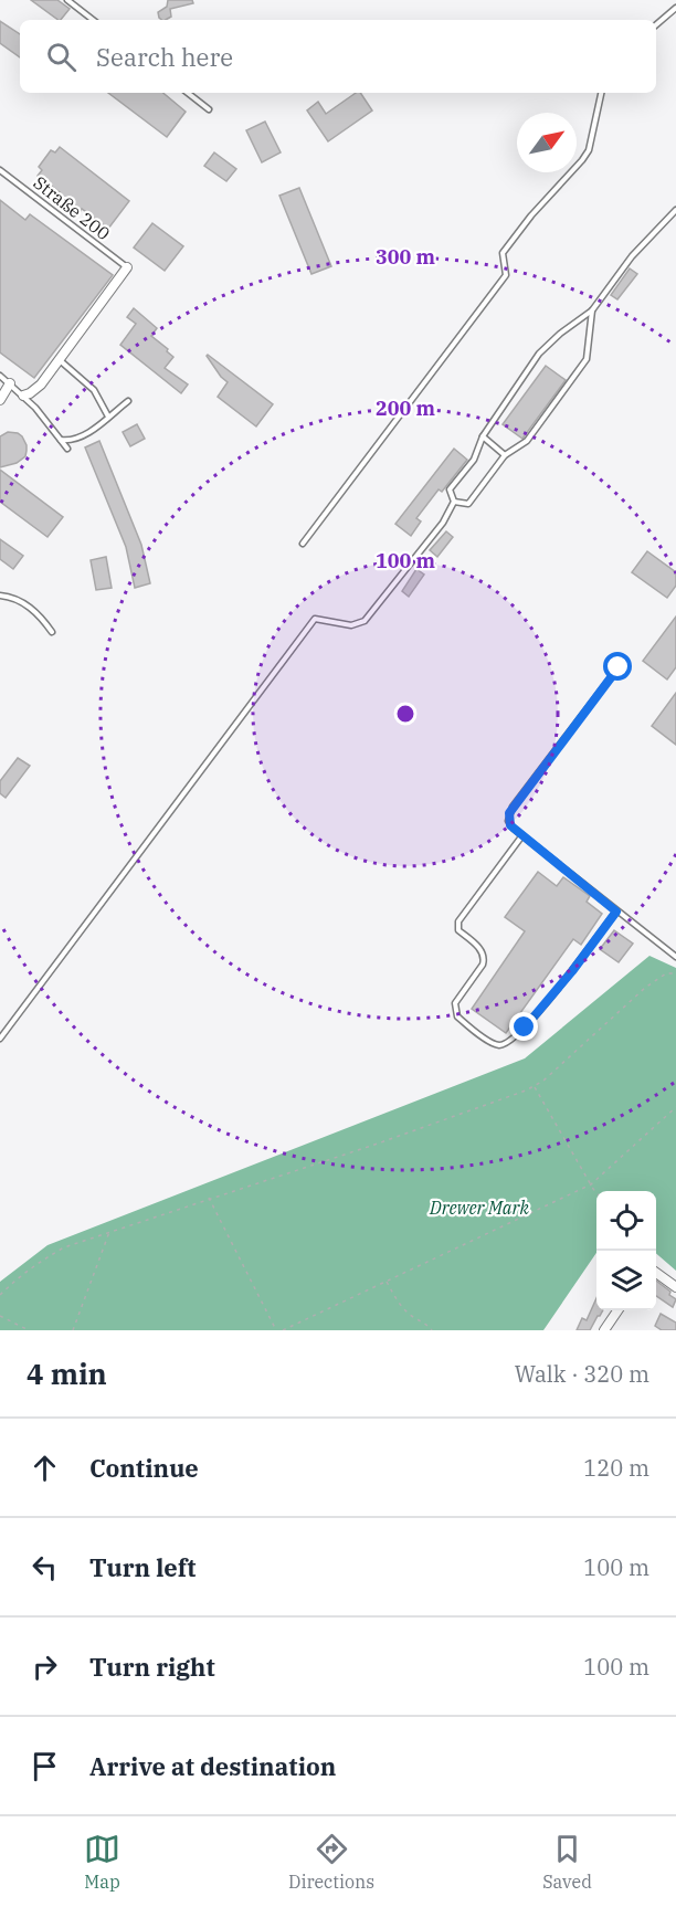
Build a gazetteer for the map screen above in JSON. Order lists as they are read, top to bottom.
{
  "streets": {
    "lane": ["Straße 200"]
  },
  "parks": ["Drewer Mark"],
  "north": "top right",
  "page": {
    "search": "Search here",
    "heading": ["4 min", "Walk · 320 m"],
    "list": [
      ["Continue", "120 m"],
      ["Turn left", "100 m"],
      ["Turn right", "100 m"],
      "Arrive at destination"
    ],
    "nav": ["Map", "Directions", "Saved"]
  },
  "rings": ["300 m", "200 m", "100 m"]
}
